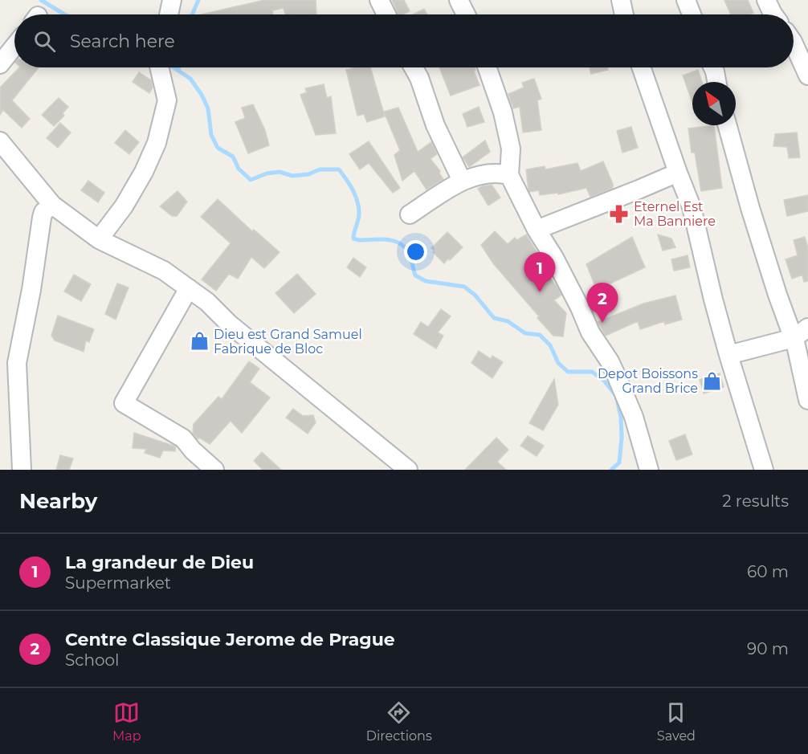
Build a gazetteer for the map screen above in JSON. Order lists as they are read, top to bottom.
{
  "places": {
    "pharmacy": ["Eternel Est Ma Banniere"],
    "shop": ["Dieu est Grand Samuel Fabrique de Bloc", "Depot Boissons Grand Brice"]
  },
  "north": "top left",
  "page": {
    "search": "Search here",
    "pins": ["1", "2"],
    "heading": ["Nearby", "2 results"],
    "list": [
      {
        "mark": "1",
        "name": "La grandeur de Dieu",
        "note": "Supermarket",
        "value": "60 m"
      },
      {
        "mark": "2",
        "name": "Centre Classique Jerome de Prague",
        "note": "School",
        "value": "90 m"
      }
    ],
    "nav": ["Map", "Directions", "Saved"]
  }
}
